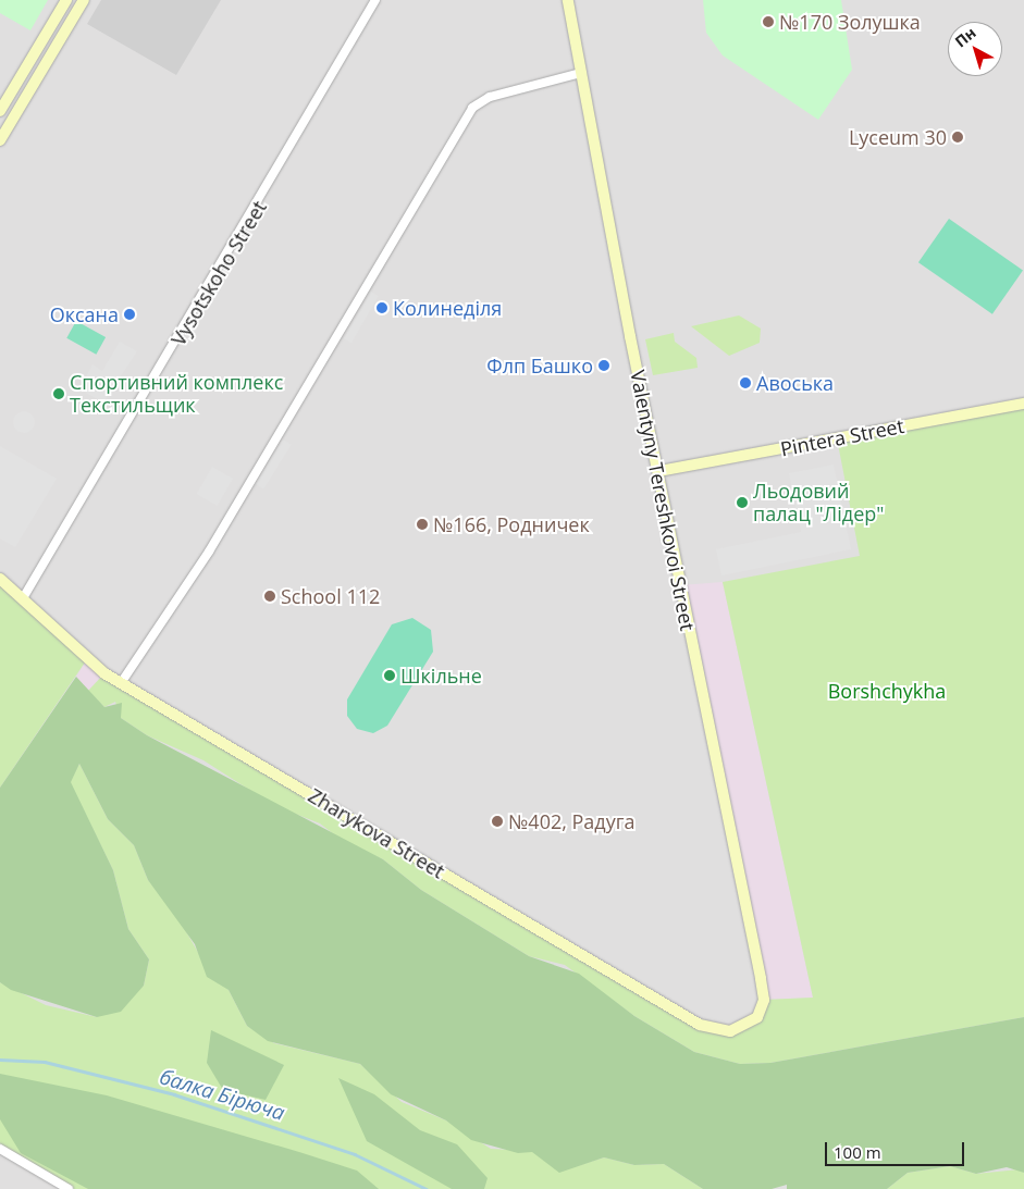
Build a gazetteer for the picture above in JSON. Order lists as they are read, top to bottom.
{
  "streets": {
    "street": [
      "Vysotskoho Street",
      "Pintera Street",
      "Valentyny Tereshkovoi Street",
      "Zharykova Street"
    ]
  },
  "crossings": [
    ["Vysotskoho Street", "Zharykova Street"],
    ["Pintera Street", "Valentyny Tereshkovoi Street"],
    ["Valentyny Tereshkovoi Street", "Zharykova Street"]
  ],
  "water": ["балка Бірюча"],
  "parks": ["Borshchykha"],
  "places": [
    "№170 Золушка",
    "Lyceum 30",
    "Колинеділя",
    "Оксана",
    "Флп Башко",
    "Авоська",
    "Спортивний комплекс Текстильщик",
    "Льодовий палац \"Лідер\"",
    "№166, Родничек",
    "School 112",
    "Шкільне",
    "№402, Радуга"
  ],
  "scale_bar": "100 m",
  "north": "top left"
}
